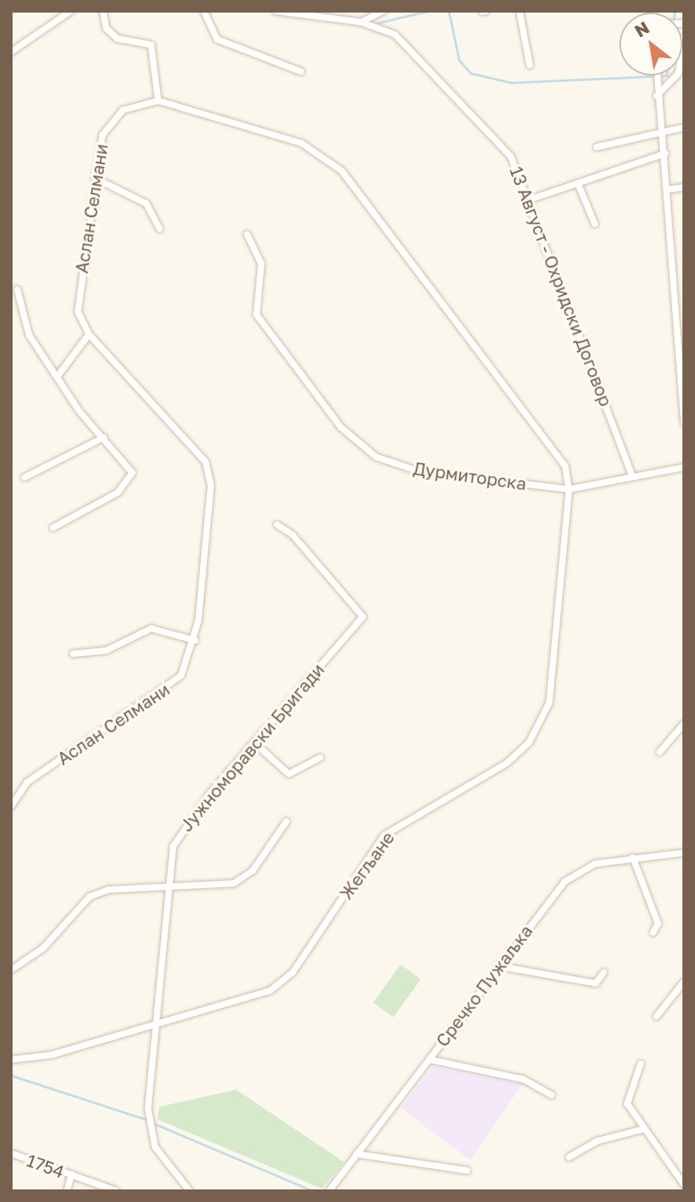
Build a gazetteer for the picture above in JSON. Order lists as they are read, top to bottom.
{
  "streets": {
    "street": [
      "Аслан Селмани",
      "13 Август - Охридски Договор",
      "Дурмиторска",
      "Јужноморавски Бригади",
      "Жегљане",
      "Сречко Пужаљка",
      "1754"
    ]
  },
  "crossings": [
    ["13 Август - Охридски Договор", "Дурмиторска"],
    ["Дурмиторска", "Жегљане"],
    ["Јужноморавски Бригади", "Жегљане"]
  ],
  "north": "top left"
}
